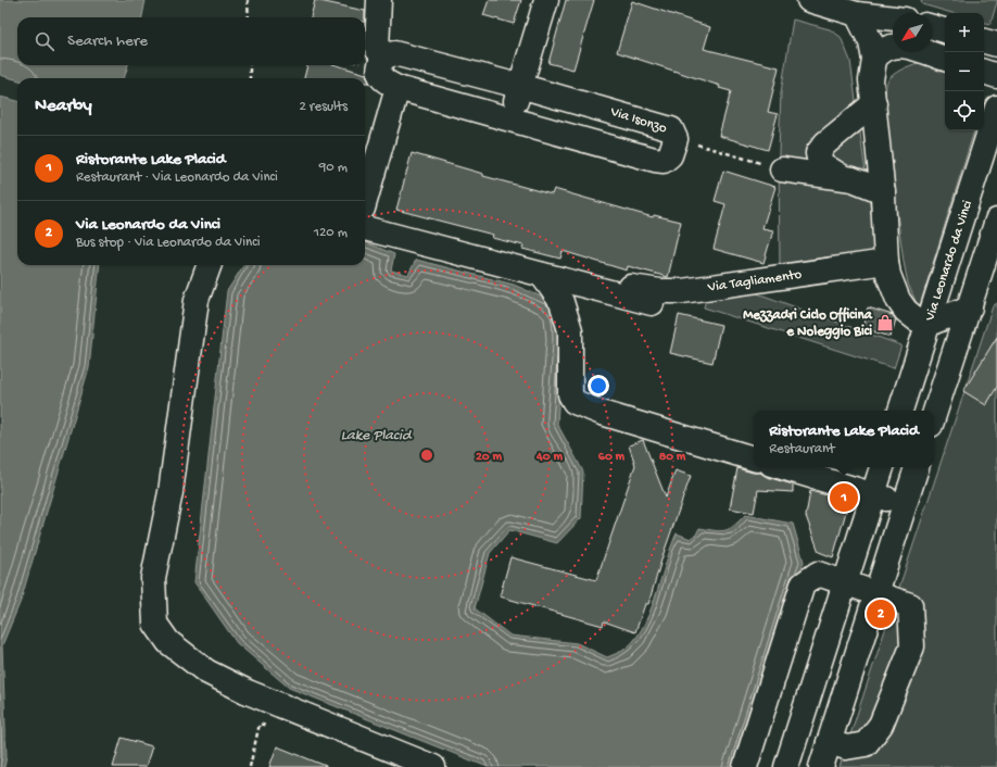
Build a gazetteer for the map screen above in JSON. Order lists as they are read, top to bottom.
{
  "streets": {
    "street": ["Via Isonzo", "Via Leonardo da Vinci", "Via Tagliamento"]
  },
  "water": ["Lake Placid"],
  "places": {
    "shop": ["Mezzadri Ciclo Officina e Noleggio Bici"]
  },
  "north": "bottom left",
  "page": {
    "map_buttons": ["+", "−"],
    "search": "Search here",
    "heading": ["Nearby", "2 results"],
    "list": [
      {
        "mark": "1",
        "name": "Ristorante Lake Placid",
        "note": "Restaurant · Via Leonardo da Vinci",
        "value": "90 m"
      },
      {
        "mark": "2",
        "name": "Via Leonardo da Vinci",
        "note": "Bus stop · Via Leonardo da Vinci",
        "value": "120 m"
      }
    ],
    "popup": ["Ristorante Lake Placid", "Restaurant"],
    "pins": ["1", "2"]
  },
  "rings": [
    "20 m",
    "40 m",
    "60 m",
    "80 m"
  ]
}
